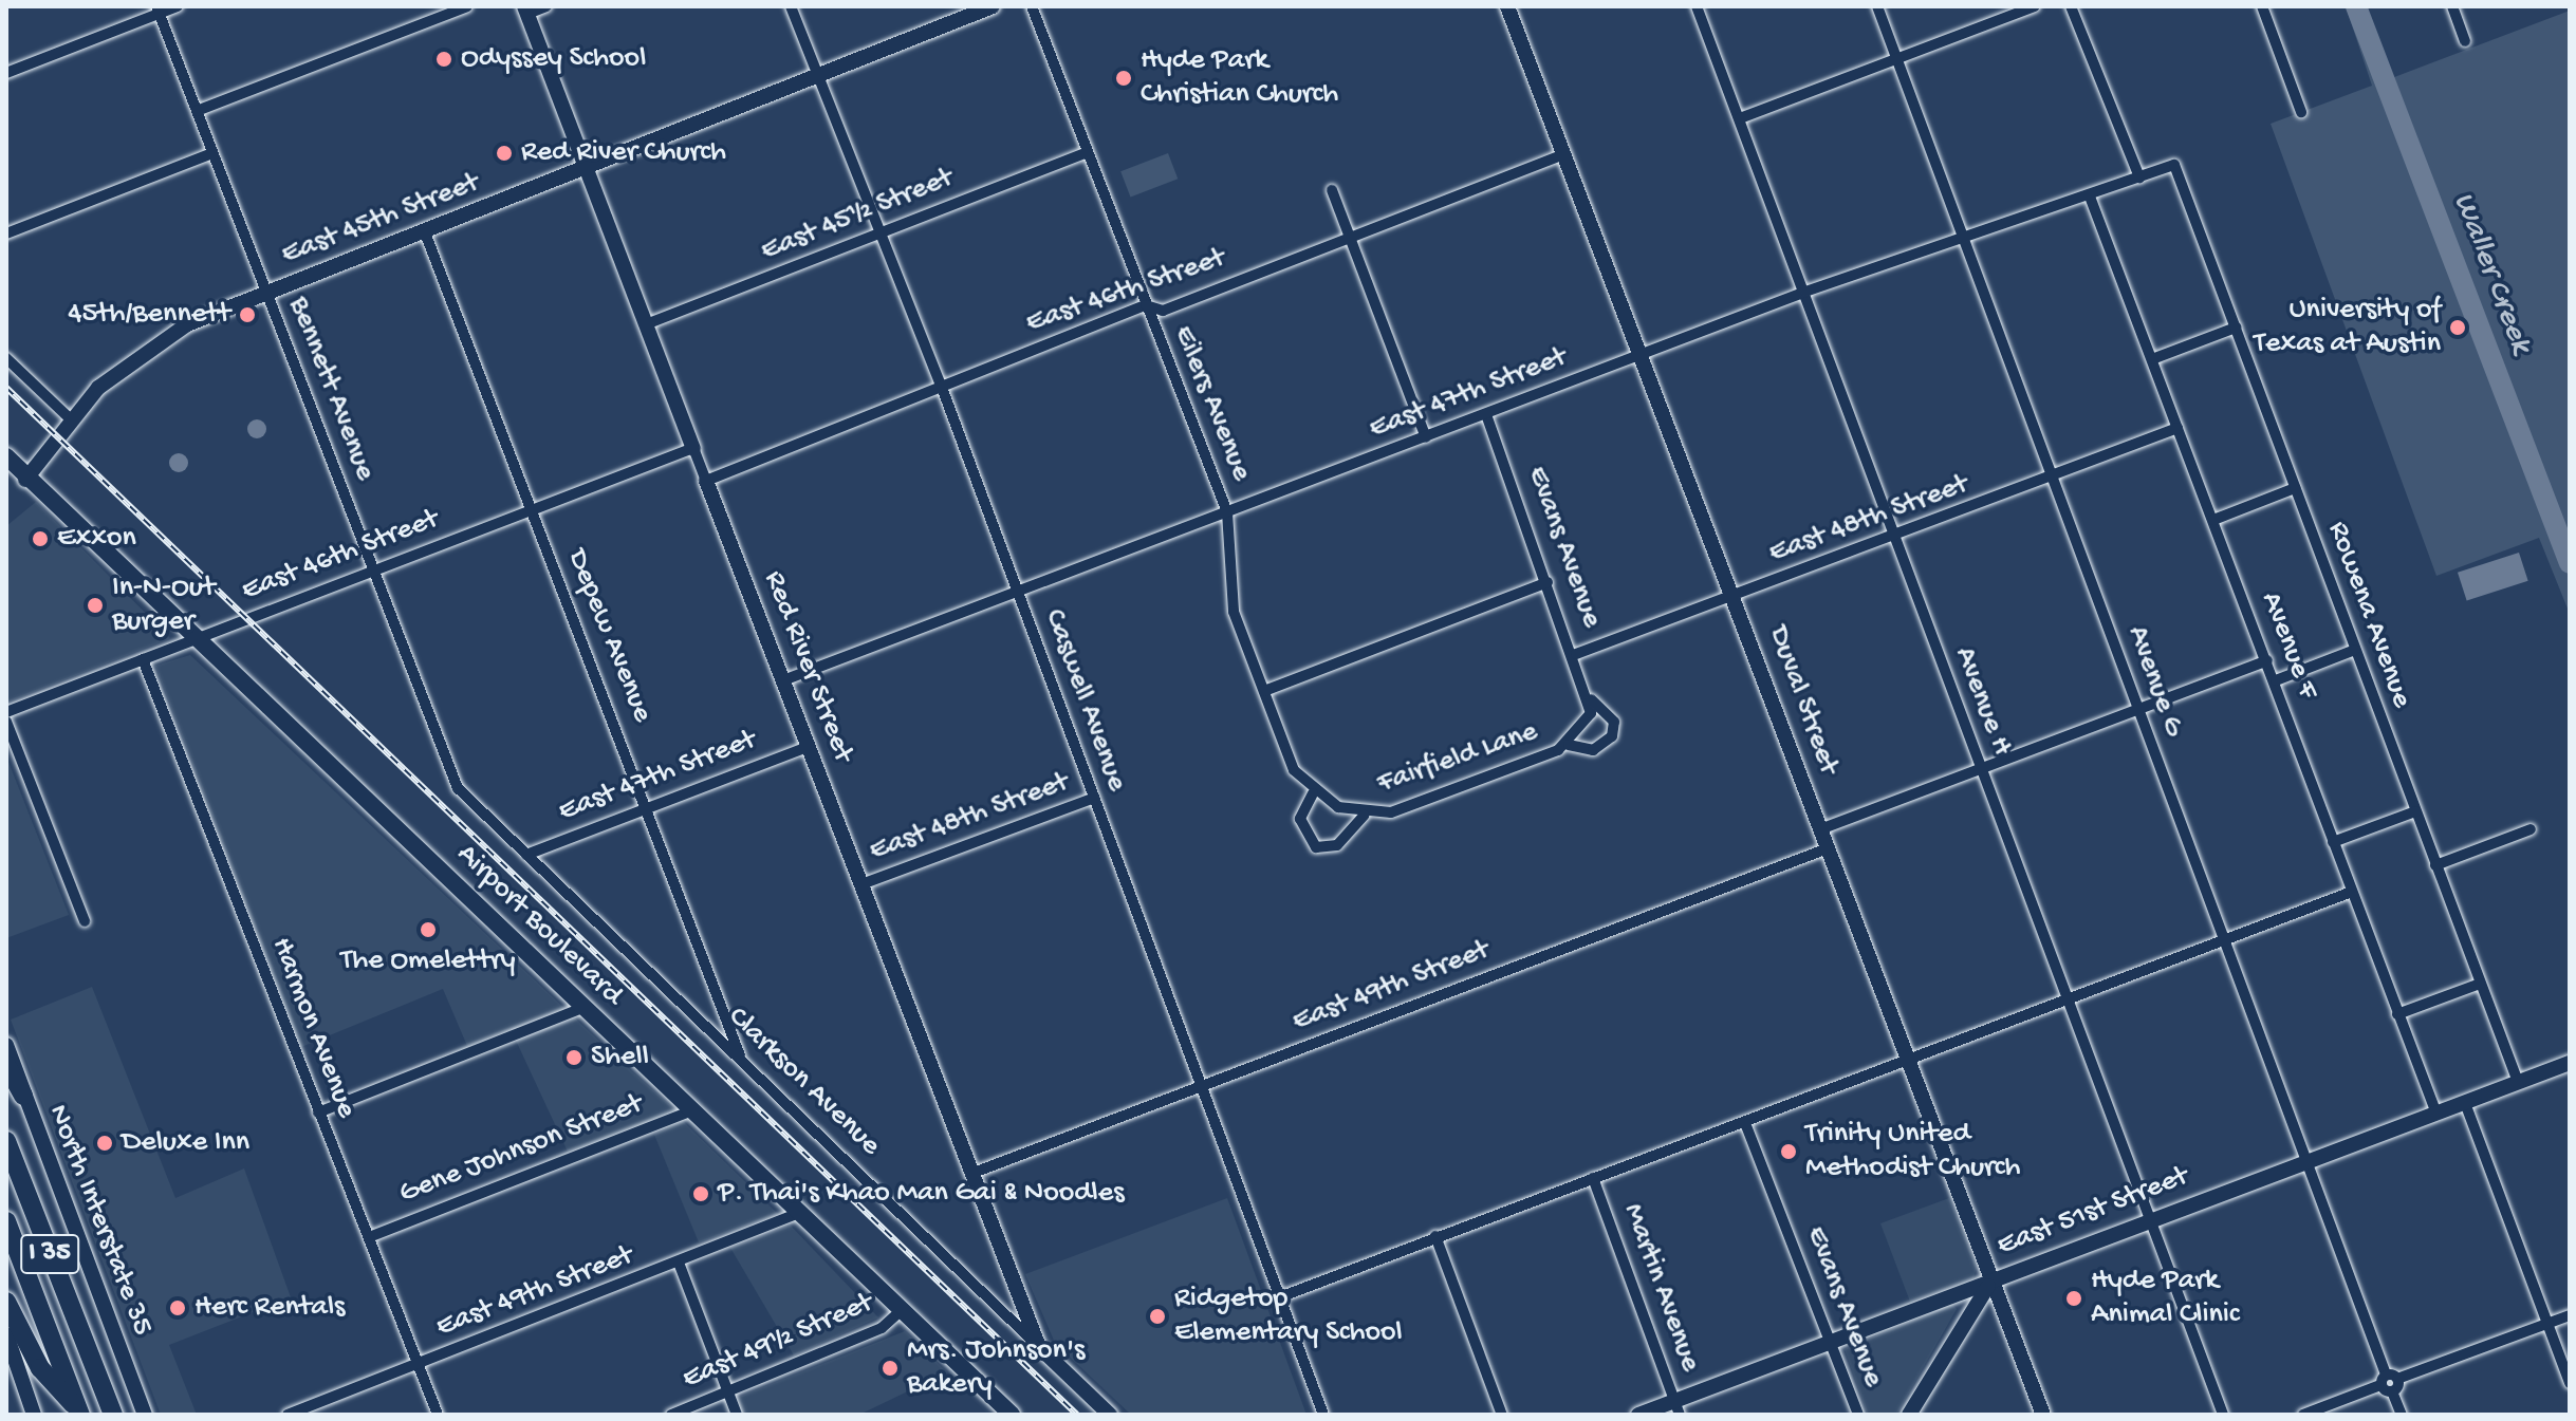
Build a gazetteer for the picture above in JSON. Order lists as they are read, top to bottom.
{
  "streets": {
    "highway": ["I 35"],
    "main road": ["Airport Boulevard"],
    "street": [
      "East 45½ Street",
      "East 45th Street",
      "East 46th Street",
      "Bennett Avenue",
      "East 47th Street",
      "Eilers Avenue",
      "East 48th Street",
      "Evans Avenue",
      "Rowena Avenue",
      "Depew Avenue",
      "Avenue F",
      "Red River Street",
      "Avenue G",
      "Caswell Avenue",
      "Duval Street",
      "Avenue H",
      "Fairfield Lane",
      "East 49th Street",
      "Harmon Avenue",
      "Clarkson Avenue",
      "Gene Johnson Street",
      "East 51st Street",
      "North Interstate 35",
      "Martin Avenue",
      "East 49½ Street"
    ]
  },
  "crossings": [
    ["East 45½ Street", "Eilers Avenue"],
    ["East 45½ Street", "Red River Street"],
    ["East 45½ Street", "Caswell Avenue"],
    ["East 45th Street", "Bennett Avenue"],
    ["East 45th Street", "Depew Avenue"],
    ["East 45th Street", "Red River Street"],
    ["East 45th Street", "Caswell Avenue"],
    ["East 45th Street", "Airport Boulevard"],
    ["East 46th Street", "Bennett Avenue"],
    ["East 46th Street", "Eilers Avenue"],
    ["East 46th Street", "Depew Avenue"],
    ["East 46th Street", "Red River Street"],
    ["East 46th Street", "Caswell Avenue"],
    ["East 46th Street", "Duval Street"],
    ["East 46th Street", "Airport Boulevard"],
    ["East 46th Street", "Harmon Avenue"],
    ["Bennett Avenue", "Clarkson Avenue"],
    ["East 47th Street", "Eilers Avenue"],
    ["East 47th Street", "Evans Avenue"],
    ["East 47th Street", "Rowena Avenue"],
    ["East 47th Street", "Depew Avenue"],
    ["East 47th Street", "Avenue F"],
    ["East 47th Street", "Red River Street"],
    ["East 47th Street", "Avenue G"],
    ["East 47th Street", "Caswell Avenue"],
    ["East 47th Street", "Duval Street"],
    ["East 47th Street", "Avenue H"],
    ["East 47th Street", "Clarkson Avenue"],
    ["Eilers Avenue", "Fairfield Lane"],
    ["East 48th Street", "Evans Avenue"],
    ["East 48th Street", "Avenue F"],
    ["East 48th Street", "Red River Street"],
    ["East 48th Street", "Avenue G"],
    ["East 48th Street", "Caswell Avenue"],
    ["East 48th Street", "Duval Street"],
    ["East 48th Street", "Avenue H"],
    ["Evans Avenue", "Fairfield Lane"],
    ["Evans Avenue", "East 51st Street"],
    ["Rowena Avenue", "East 51st Street"],
    ["Depew Avenue", "Clarkson Avenue"],
    ["Avenue F", "East 51st Street"],
    ["Red River Street", "East 49th Street"],
    ["Red River Street", "Clarkson Avenue"],
    ["Avenue G", "East 51st Street"],
    ["Caswell Avenue", "East 49th Street"],
    ["Duval Street", "East 49th Street"],
    ["Duval Street", "East 51st Street"],
    ["Avenue H", "East 51st Street"],
    ["Airport Boulevard", "East 49th Street"],
    ["Airport Boulevard", "Gene Johnson Street"],
    ["Airport Boulevard", "East 49½ Street"],
    ["East 49th Street", "Harmon Avenue"],
    ["Harmon Avenue", "Gene Johnson Street"],
    ["East 51st Street", "Martin Avenue"]
  ],
  "water": ["Waller Creek"],
  "places": [
    "Odyssey School",
    "Hyde Park Christian Church",
    "Red River Church",
    "45th/Bennett",
    "University of Texas at Austin",
    "Exxon",
    "In-N-Out Burger",
    "The Omelettry",
    "Shell",
    "Deluxe Inn",
    "Trinity United Methodist Church",
    "P. Thai's Khao Man Gai & Noodles",
    "Hyde Park Animal Clinic",
    "Herc Rentals",
    "Ridgetop Elementary School",
    "Mrs. Johnson's Bakery"
  ]
}
